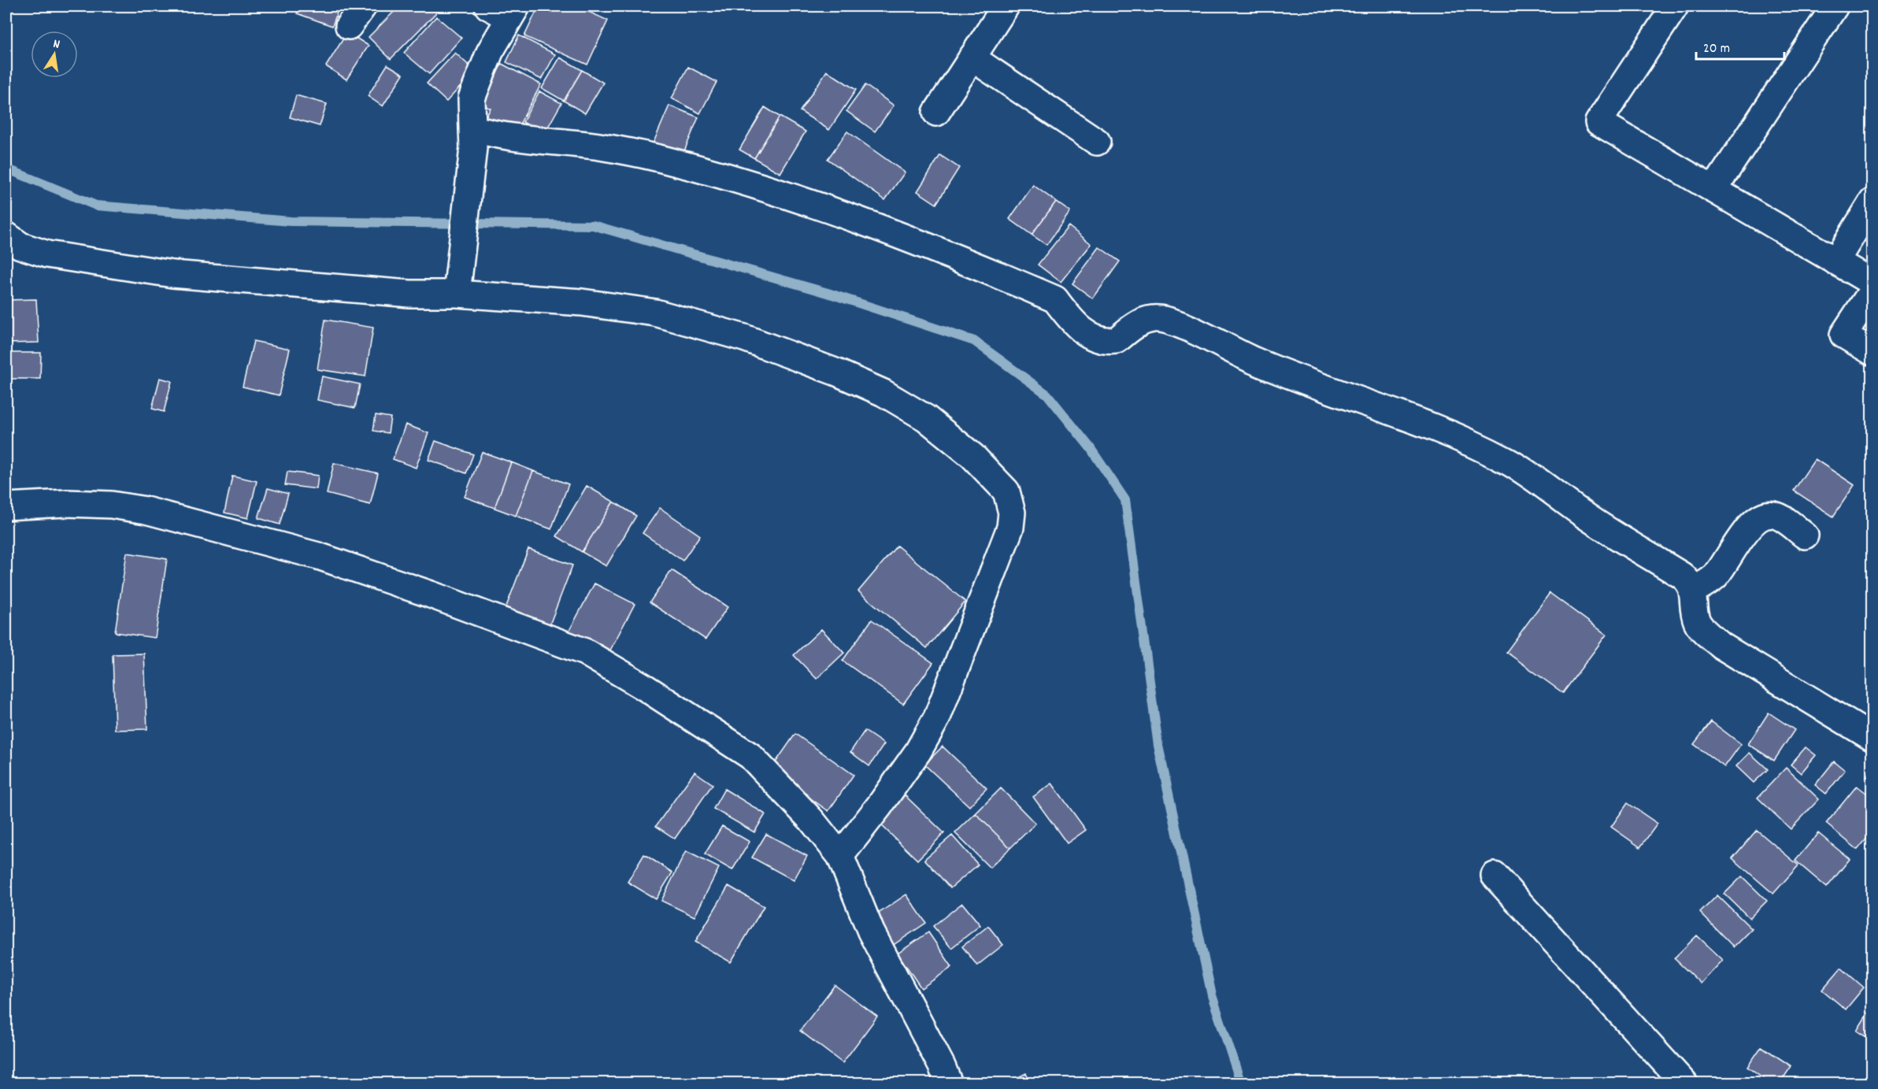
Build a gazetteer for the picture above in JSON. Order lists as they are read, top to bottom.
{
  "scale_bar": "20 m",
  "north": "top"
}
